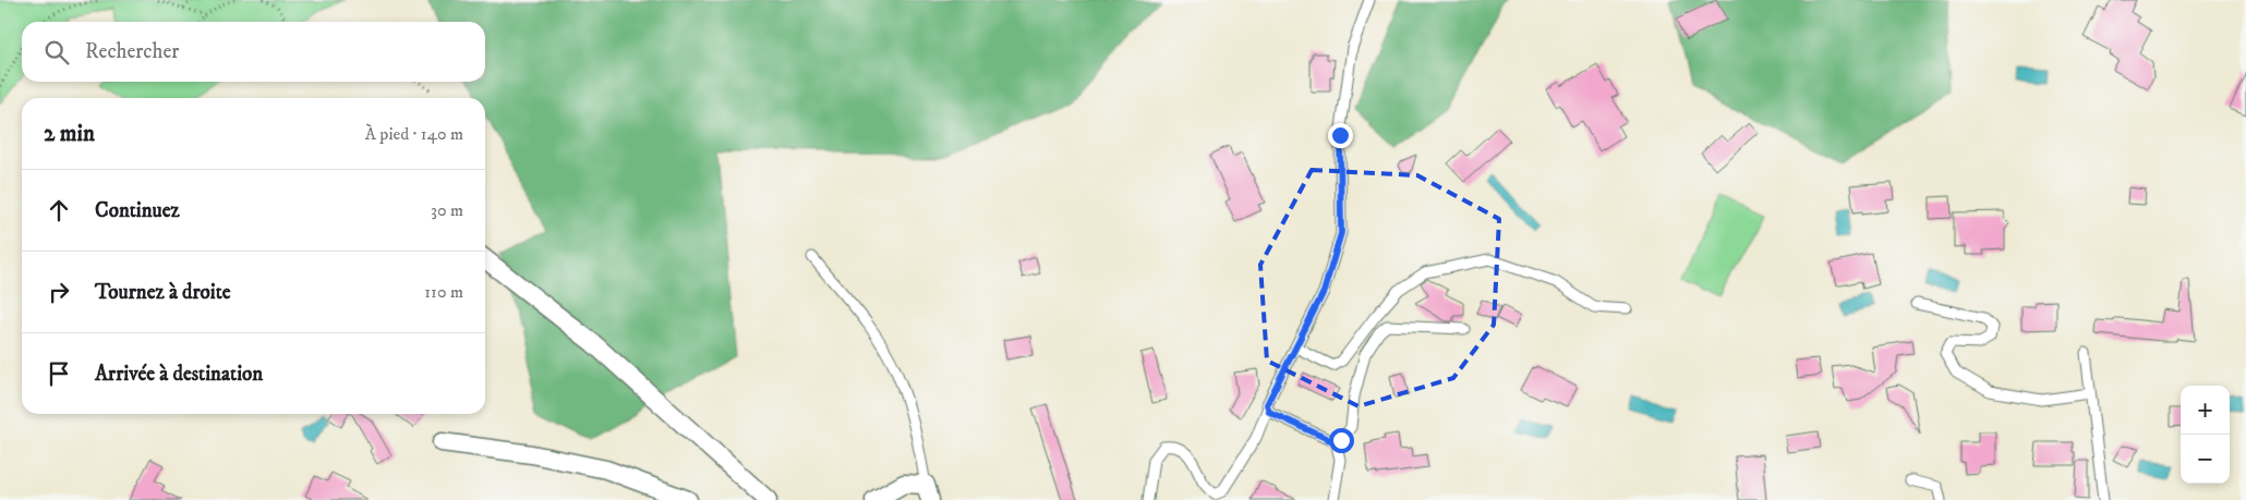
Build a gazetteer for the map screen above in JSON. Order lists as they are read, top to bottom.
{
  "page": {
    "search": "Rechercher",
    "heading": ["2 min", "À pied · 140 m"],
    "list": [
      ["Continuez", "30 m"],
      ["Tournez à droite", "110 m"],
      "Arrivée à destination"
    ],
    "map_buttons": ["+", "−"]
  }
}
